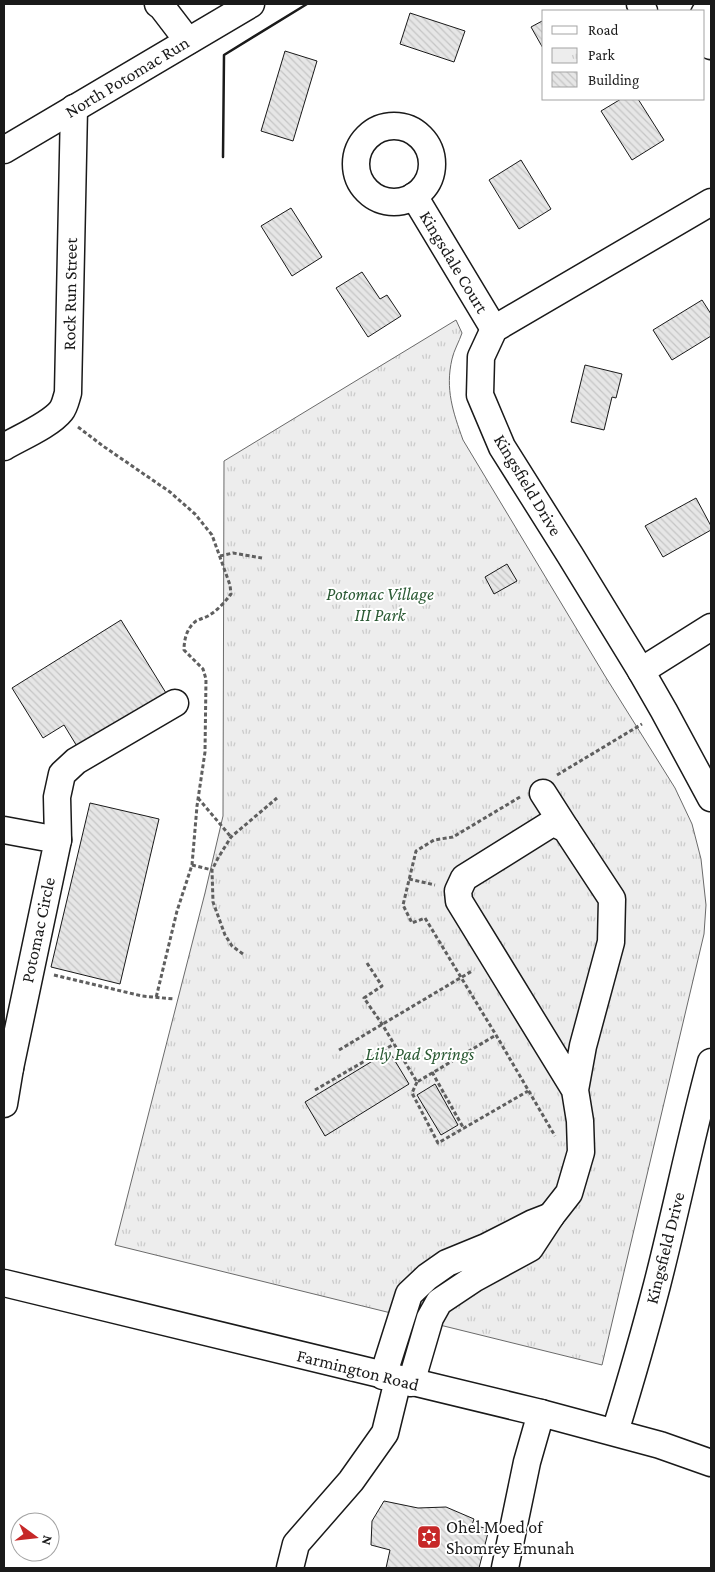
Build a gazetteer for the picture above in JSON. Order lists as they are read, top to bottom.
{
  "streets": {
    "street": [
      "North Potomac Run",
      "Kingsdale Court",
      "Rock Run Street",
      "Kingsfield Drive",
      "Potomac Circle",
      "Farmington Road"
    ]
  },
  "crossings": [
    ["North Potomac Run", "Rock Run Street"],
    ["Kingsdale Court", "Kingsfield Drive"],
    ["Kingsfield Drive", "Farmington Road"]
  ],
  "parks": ["Potomac Village III Park", "Lily Pad Springs"],
  "places": {
    "synagogue": ["Ohel Moed of Shomrey Emunah"]
  },
  "legend": ["Road", "Park", "Building"],
  "north": "right"
}
